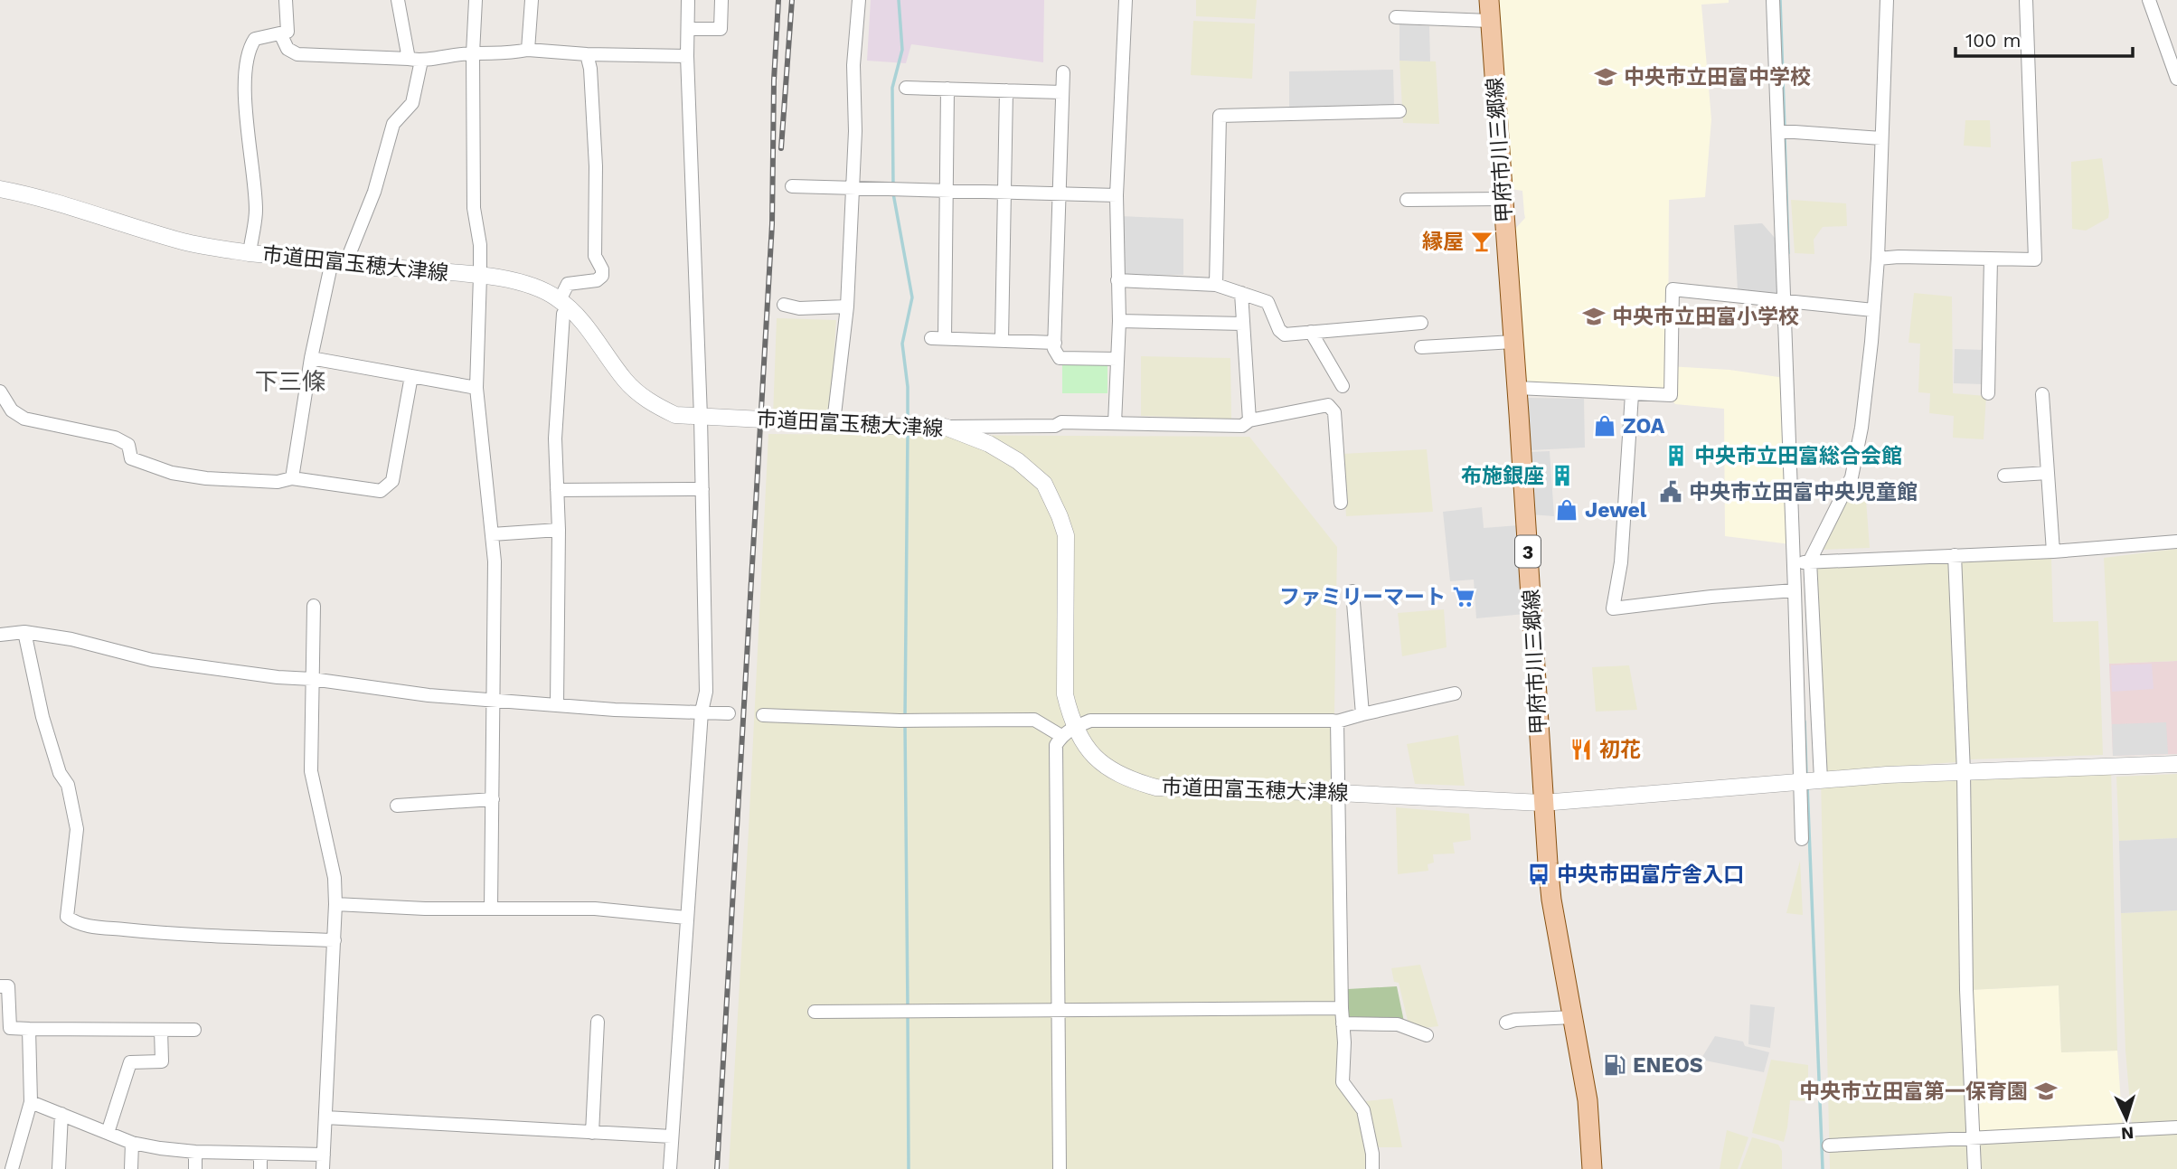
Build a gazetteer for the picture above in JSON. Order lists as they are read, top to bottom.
{
  "streets": {
    "main road": ["甲府市川三郷線", "3"],
    "street": ["市道田富玉穂大津線"]
  },
  "crossings": [
    ["甲府市川三郷線", "市道田富玉穂大津線"]
  ],
  "districts": ["下三條"],
  "places": {
    "school or university": ["中央市立田富中学校", "中央市立田富小学校", "中央市立田富第一保育園"],
    "bar": ["縁屋"],
    "shop": ["ZOA", "Jewel"],
    "building": ["中央市立田富総合会館", "布施銀座"],
    "public building": ["中央市立田富中央児童館"],
    "supermarket": ["ファミリーマート"],
    "restaurant": ["初花"],
    "bus stop": ["中央市田富庁舎入口"],
    "fuel station": ["ENEOS"]
  },
  "scale_bar": "100 m",
  "north": "bottom"
}
